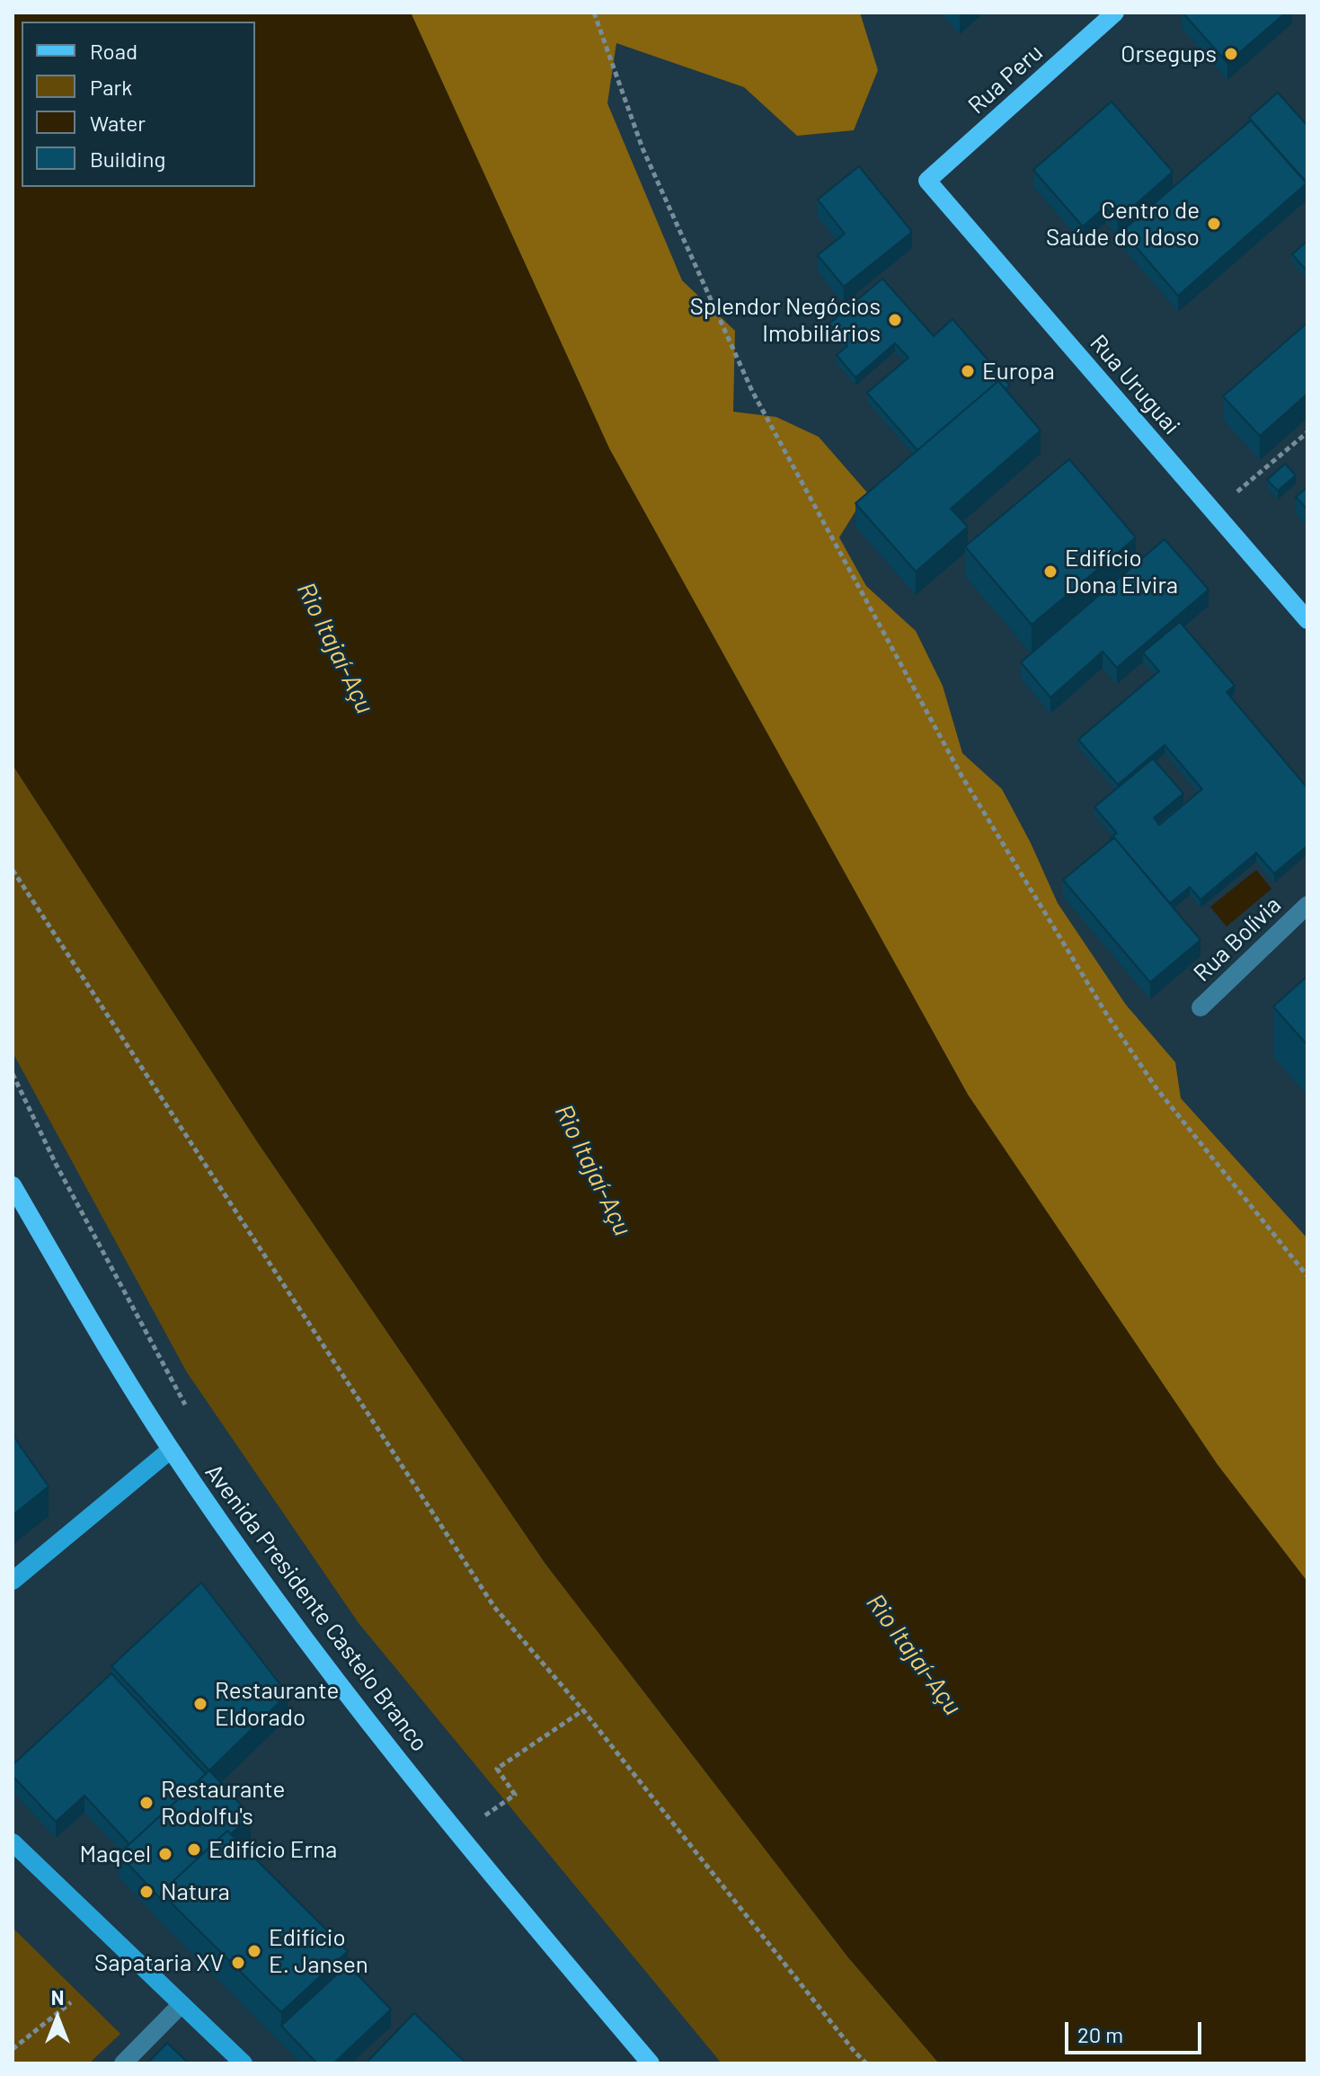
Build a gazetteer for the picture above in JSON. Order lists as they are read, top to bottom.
{
  "streets": {
    "main road": ["Rua Peru", "Rua Uruguai", "Avenida Presidente Castelo Branco"],
    "street": ["Rua Bolívia"]
  },
  "crossings": [
    ["Rua Peru", "Rua Uruguai"]
  ],
  "water": ["Rio Itajaí-Açu"],
  "places": [
    "Orsegups",
    "Centro de Saúde do Idoso",
    "Splendor Negócios Imobiliários",
    "Europa",
    "Edifício Dona Elvira",
    "Restaurante Eldorado",
    "Restaurante Rodolfu's",
    "Edifício Erna",
    "Maqcel",
    "Natura",
    "Edifício E. Jansen",
    "Sapataria XV"
  ],
  "legend": [
    "Road",
    "Park",
    "Water",
    "Building"
  ],
  "scale_bar": "20 m",
  "north": "top"
}
